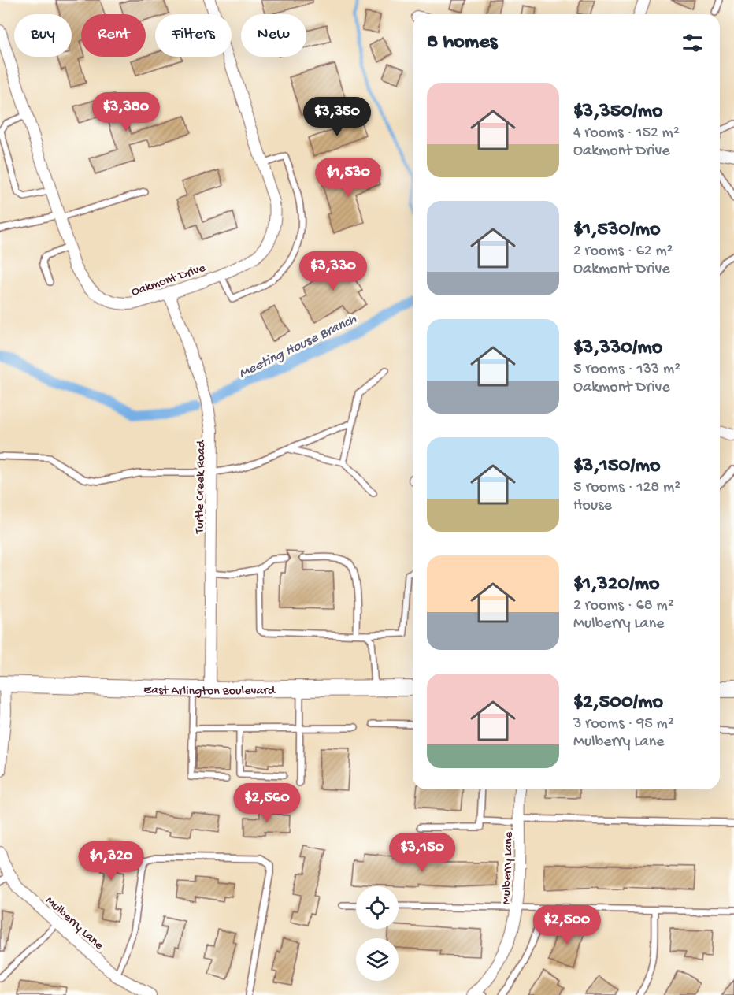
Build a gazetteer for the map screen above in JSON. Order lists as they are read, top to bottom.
{
  "streets": {
    "main road": ["East Arlington Boulevard"],
    "street": ["Oakmont Drive", "Turtle Creek Road", "Mulberry Lane"]
  },
  "crossings": [
    ["Oakmont Drive", "Turtle Creek Road"],
    ["Turtle Creek Road", "East Arlington Boulevard"]
  ],
  "water": ["Meeting House Branch"],
  "page": {
    "chip": [
      "Buy",
      "Rent",
      "Filters",
      "New"
    ],
    "heading": "8 homes",
    "list": [
      {
        "name": "$3,350/mo",
        "note": "4 rooms · 152 m² · Oakmont Drive"
      },
      {
        "name": "$1,530/mo",
        "note": "2 rooms · 62 m² · Oakmont Drive"
      },
      {
        "name": "$3,330/mo",
        "note": "5 rooms · 133 m² · Oakmont Drive"
      },
      {
        "name": "$3,150/mo",
        "note": "5 rooms · 128 m² · House"
      },
      {
        "name": "$1,320/mo",
        "note": "2 rooms · 68 m² · Mulberry Lane"
      },
      {
        "name": "$2,500/mo",
        "note": "3 rooms · 95 m² · Mulberry Lane"
      }
    ],
    "price": [
      "$3,380",
      "$3,350",
      "$1,530",
      "$3,330",
      "$2,560",
      "$3,150",
      "$1,320",
      "$2,500"
    ]
  }
}
